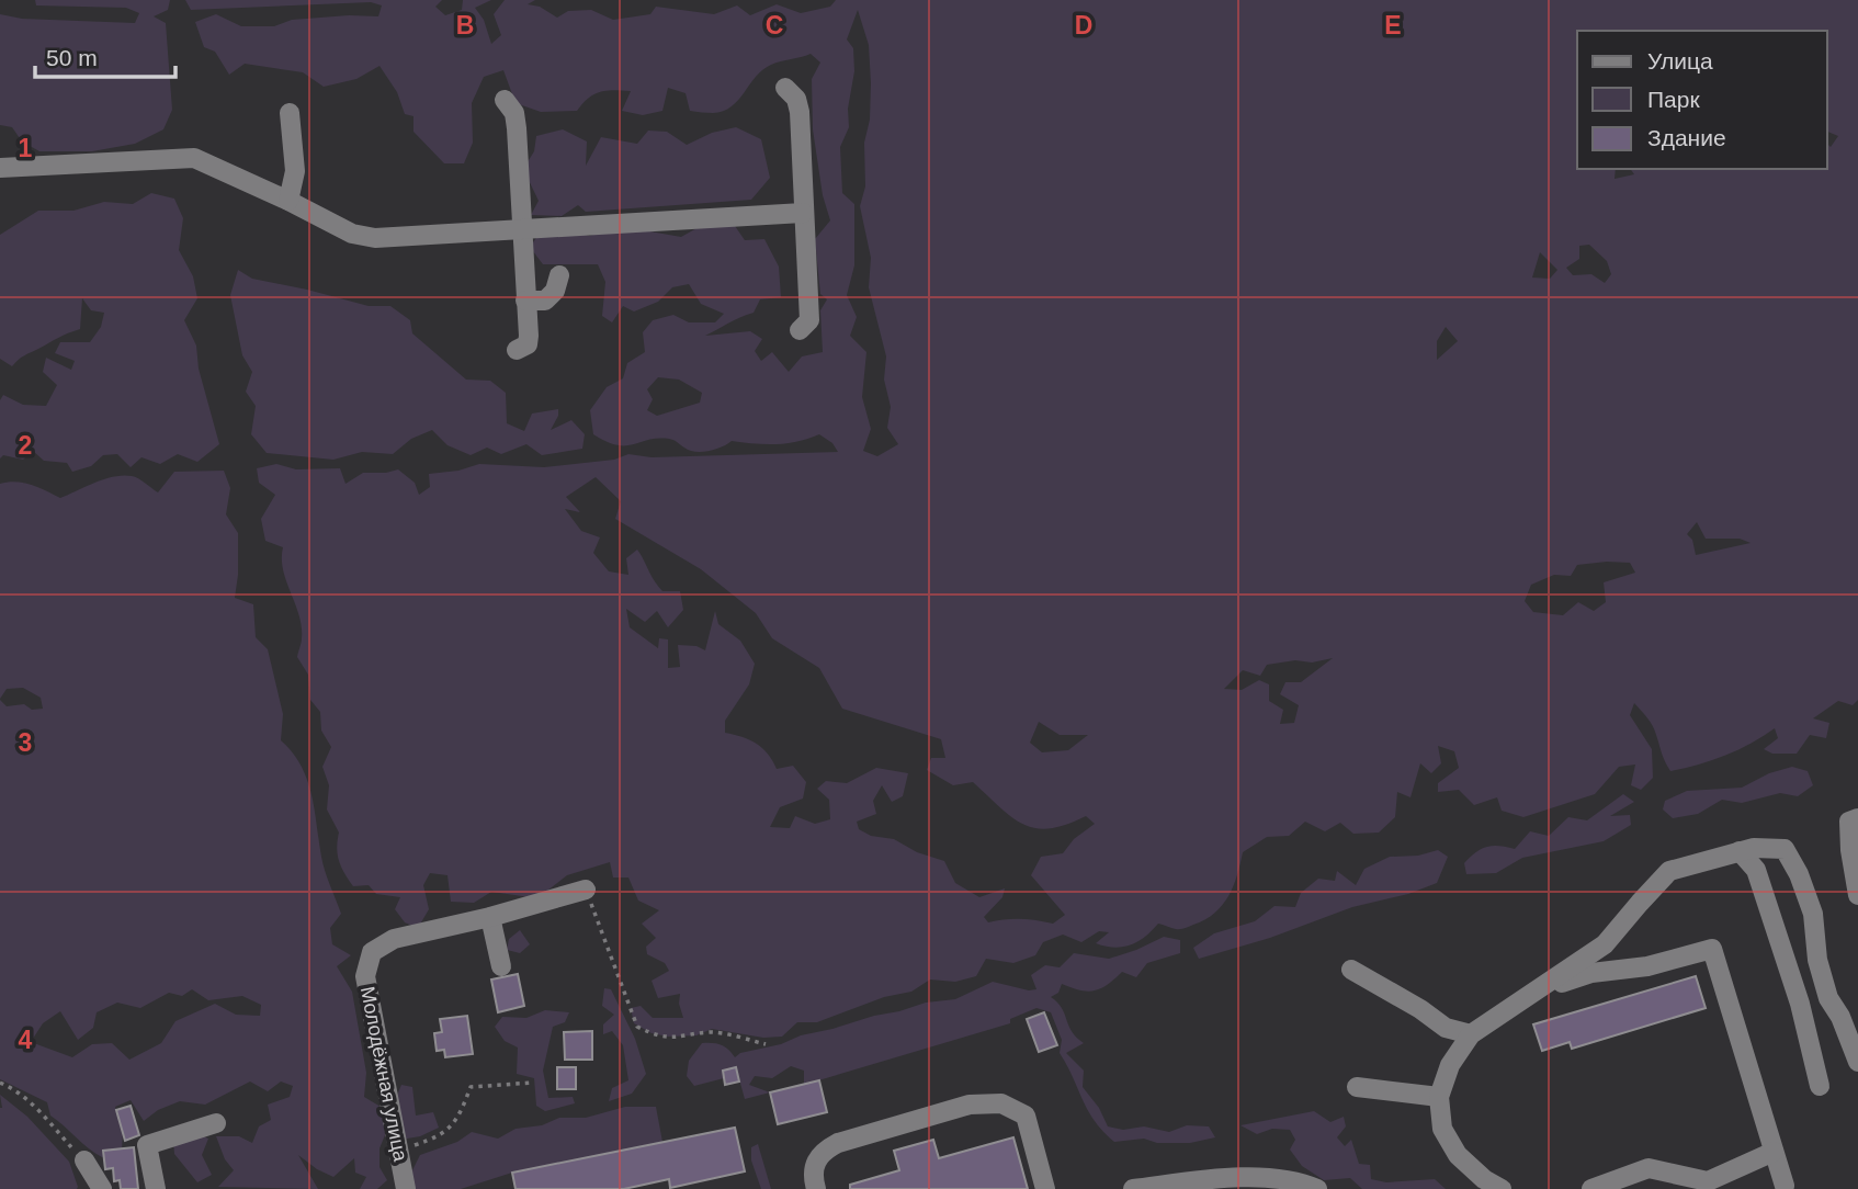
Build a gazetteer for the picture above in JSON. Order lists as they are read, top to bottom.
{
  "streets": {
    "street": ["Молодёжная улица"]
  },
  "legend": ["Улица", "Парк", "Здание"],
  "scale_bar": "50 m",
  "grid": {
    "columns": [
      "B",
      "C",
      "D",
      "E"
    ],
    "rows": [
      "1",
      "2",
      "3",
      "4"
    ]
  }
}
